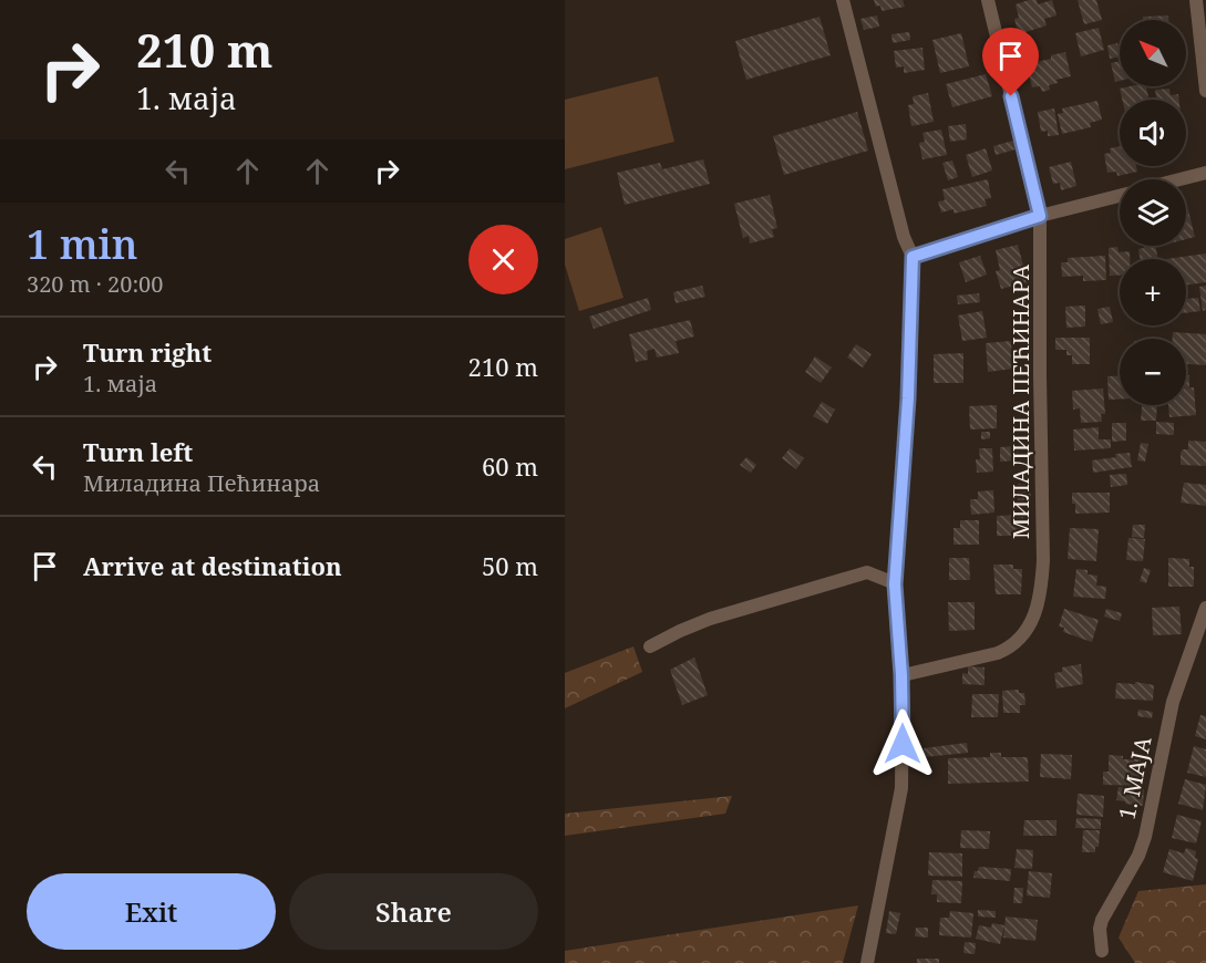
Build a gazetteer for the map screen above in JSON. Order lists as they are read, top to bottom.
{
  "streets": {
    "street": ["МИЛАДИНА ПЕЋИНАРА", "1. МАЈА"]
  },
  "north": "top left",
  "page": {
    "turn": ["210 m", "1. маја"],
    "map_buttons": ["+", "−"],
    "heading": ["1 min", "320 m · 20:00"],
    "list": [
      {
        "name": "Turn right",
        "note": "1. маја",
        "value": "210 m"
      },
      {
        "name": "Turn left",
        "note": "Миладина Пећинара",
        "value": "60 m"
      },
      {
        "name": "Arrive at destination",
        "value": "50 m"
      }
    ],
    "buttons": ["Exit", "Share"]
  }
}
